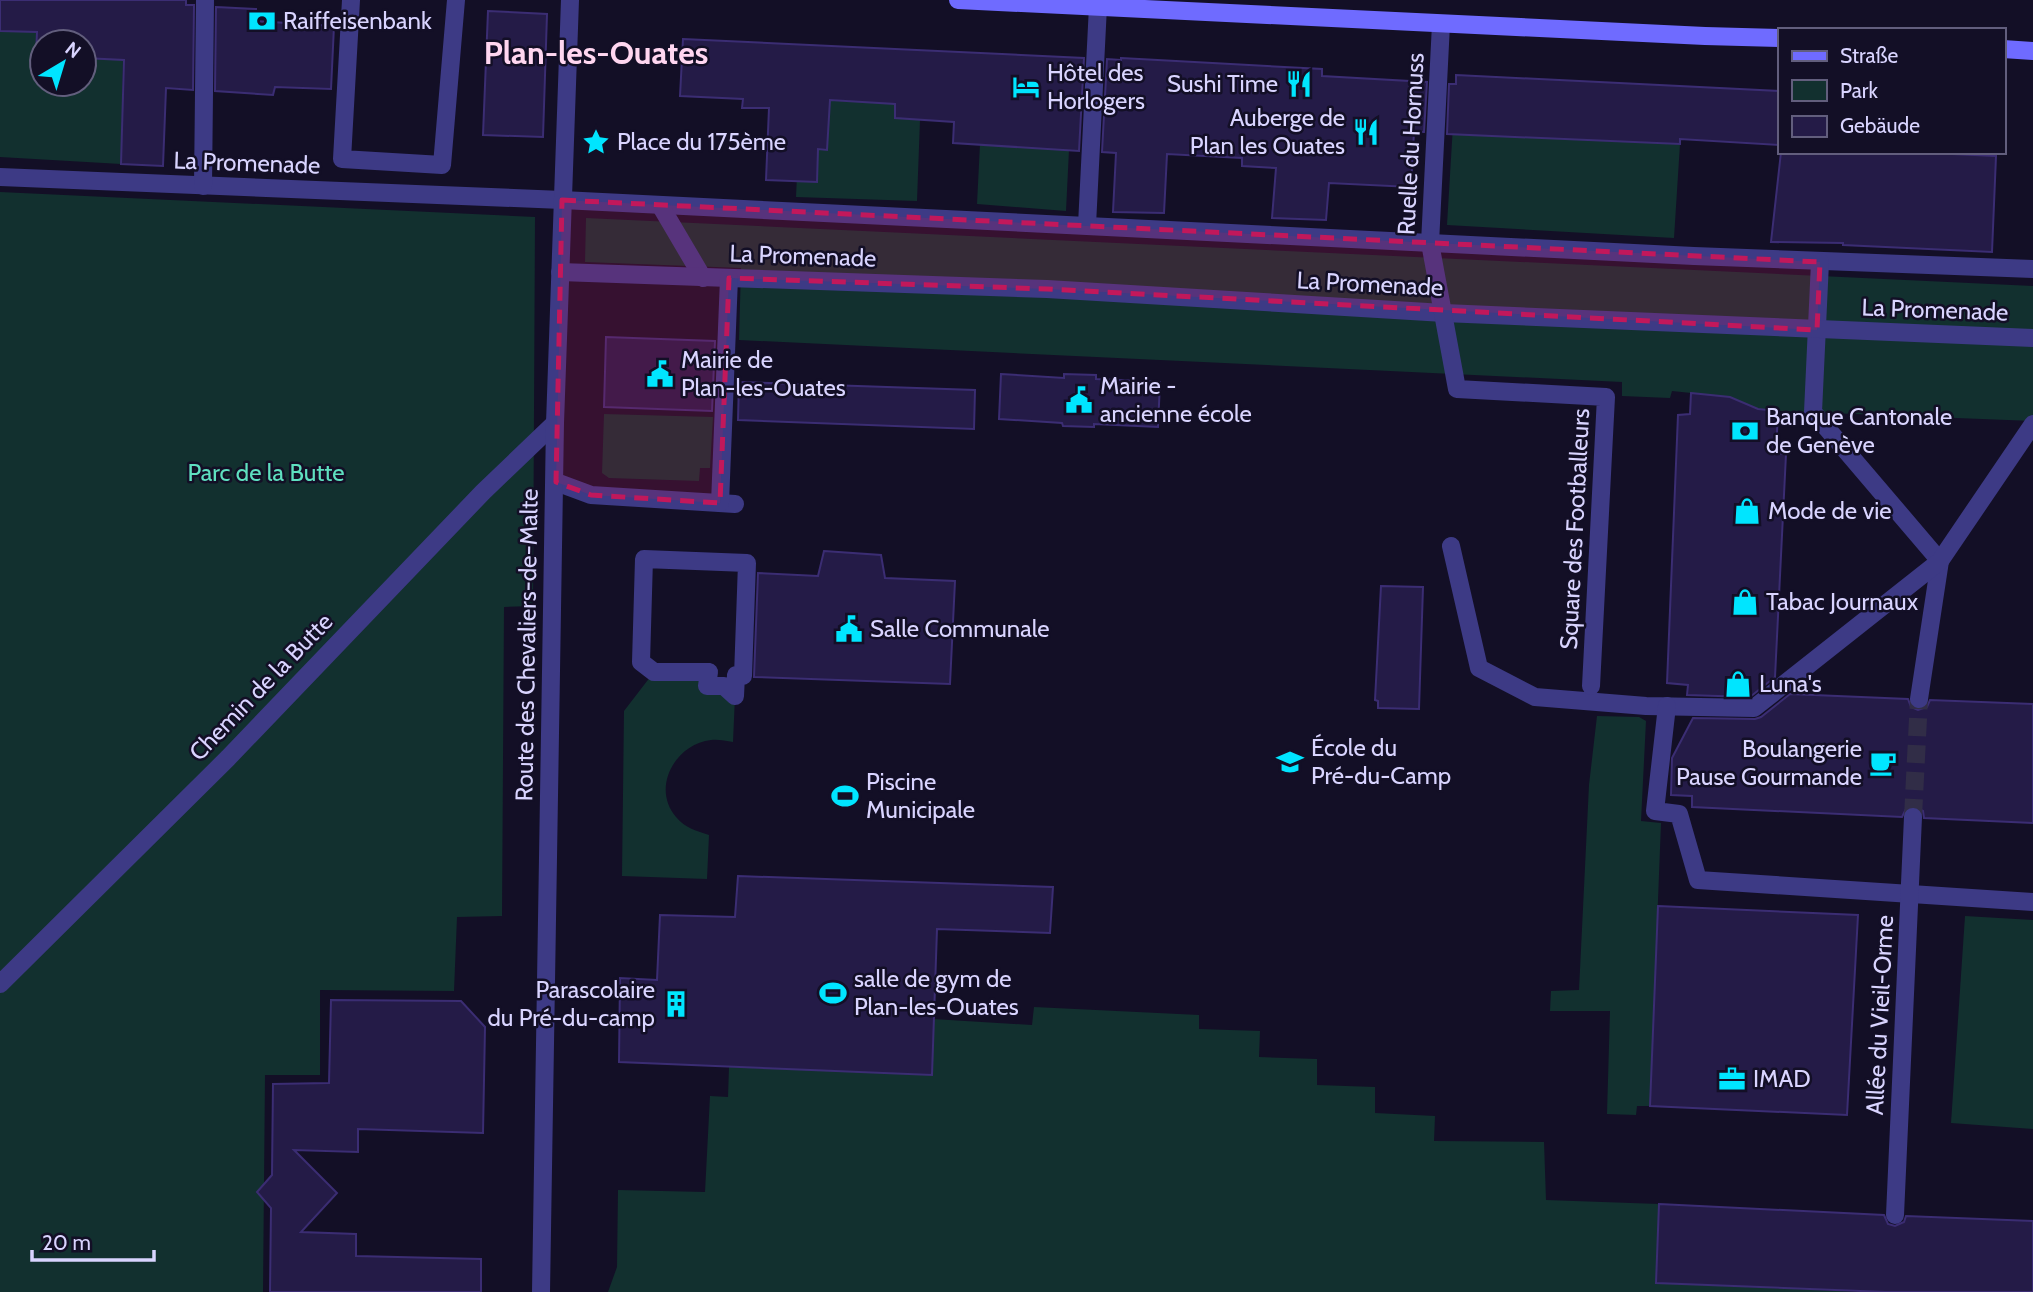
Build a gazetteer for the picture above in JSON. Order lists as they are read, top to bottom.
{
  "streets": {
    "street": [
      "Ruelle du Hornuss",
      "La Promenade",
      "Square des Footballeurs",
      "Route des Chevaliers-de-Malte",
      "Chemin de la Butte",
      "Allée du Vieil-Orme"
    ]
  },
  "crossings": [
    ["Ruelle du Hornuss", "La Promenade"],
    ["Ruelle du Hornuss", "Square des Footballeurs"],
    ["La Promenade", "Route des Chevaliers-de-Malte"],
    ["Route des Chevaliers-de-Malte", "Chemin de la Butte"]
  ],
  "districts": ["Plan-les-Ouates"],
  "parks": ["Parc de la Butte"],
  "places": {
    "bank": ["Raiffeisenbank", "Banque Cantonale de Genève"],
    "restaurant": ["Sushi Time", "Auberge de Plan les Ouates"],
    "hotel": ["Hôtel des Horlogers"],
    "place": ["Place du 175ème"],
    "public building": ["Mairie de Plan-les-Ouates", "Mairie - ancienne école", "Salle Communale"],
    "shop": ["Mode de vie", "Tabac Journaux", "Luna's"],
    "school or university": ["École du Pré-du-Camp"],
    "cafe": ["Boulangerie Pause Gourmande"],
    "sports": ["Piscine Municipale", "salle de gym de Plan-les-Ouates"],
    "building": ["Parascolaire du Pré-du-camp"],
    "office": ["IMAD"]
  },
  "legend": ["Straße", "Park", "Gebäude"],
  "scale_bar": "20 m",
  "north": "top right"
}
